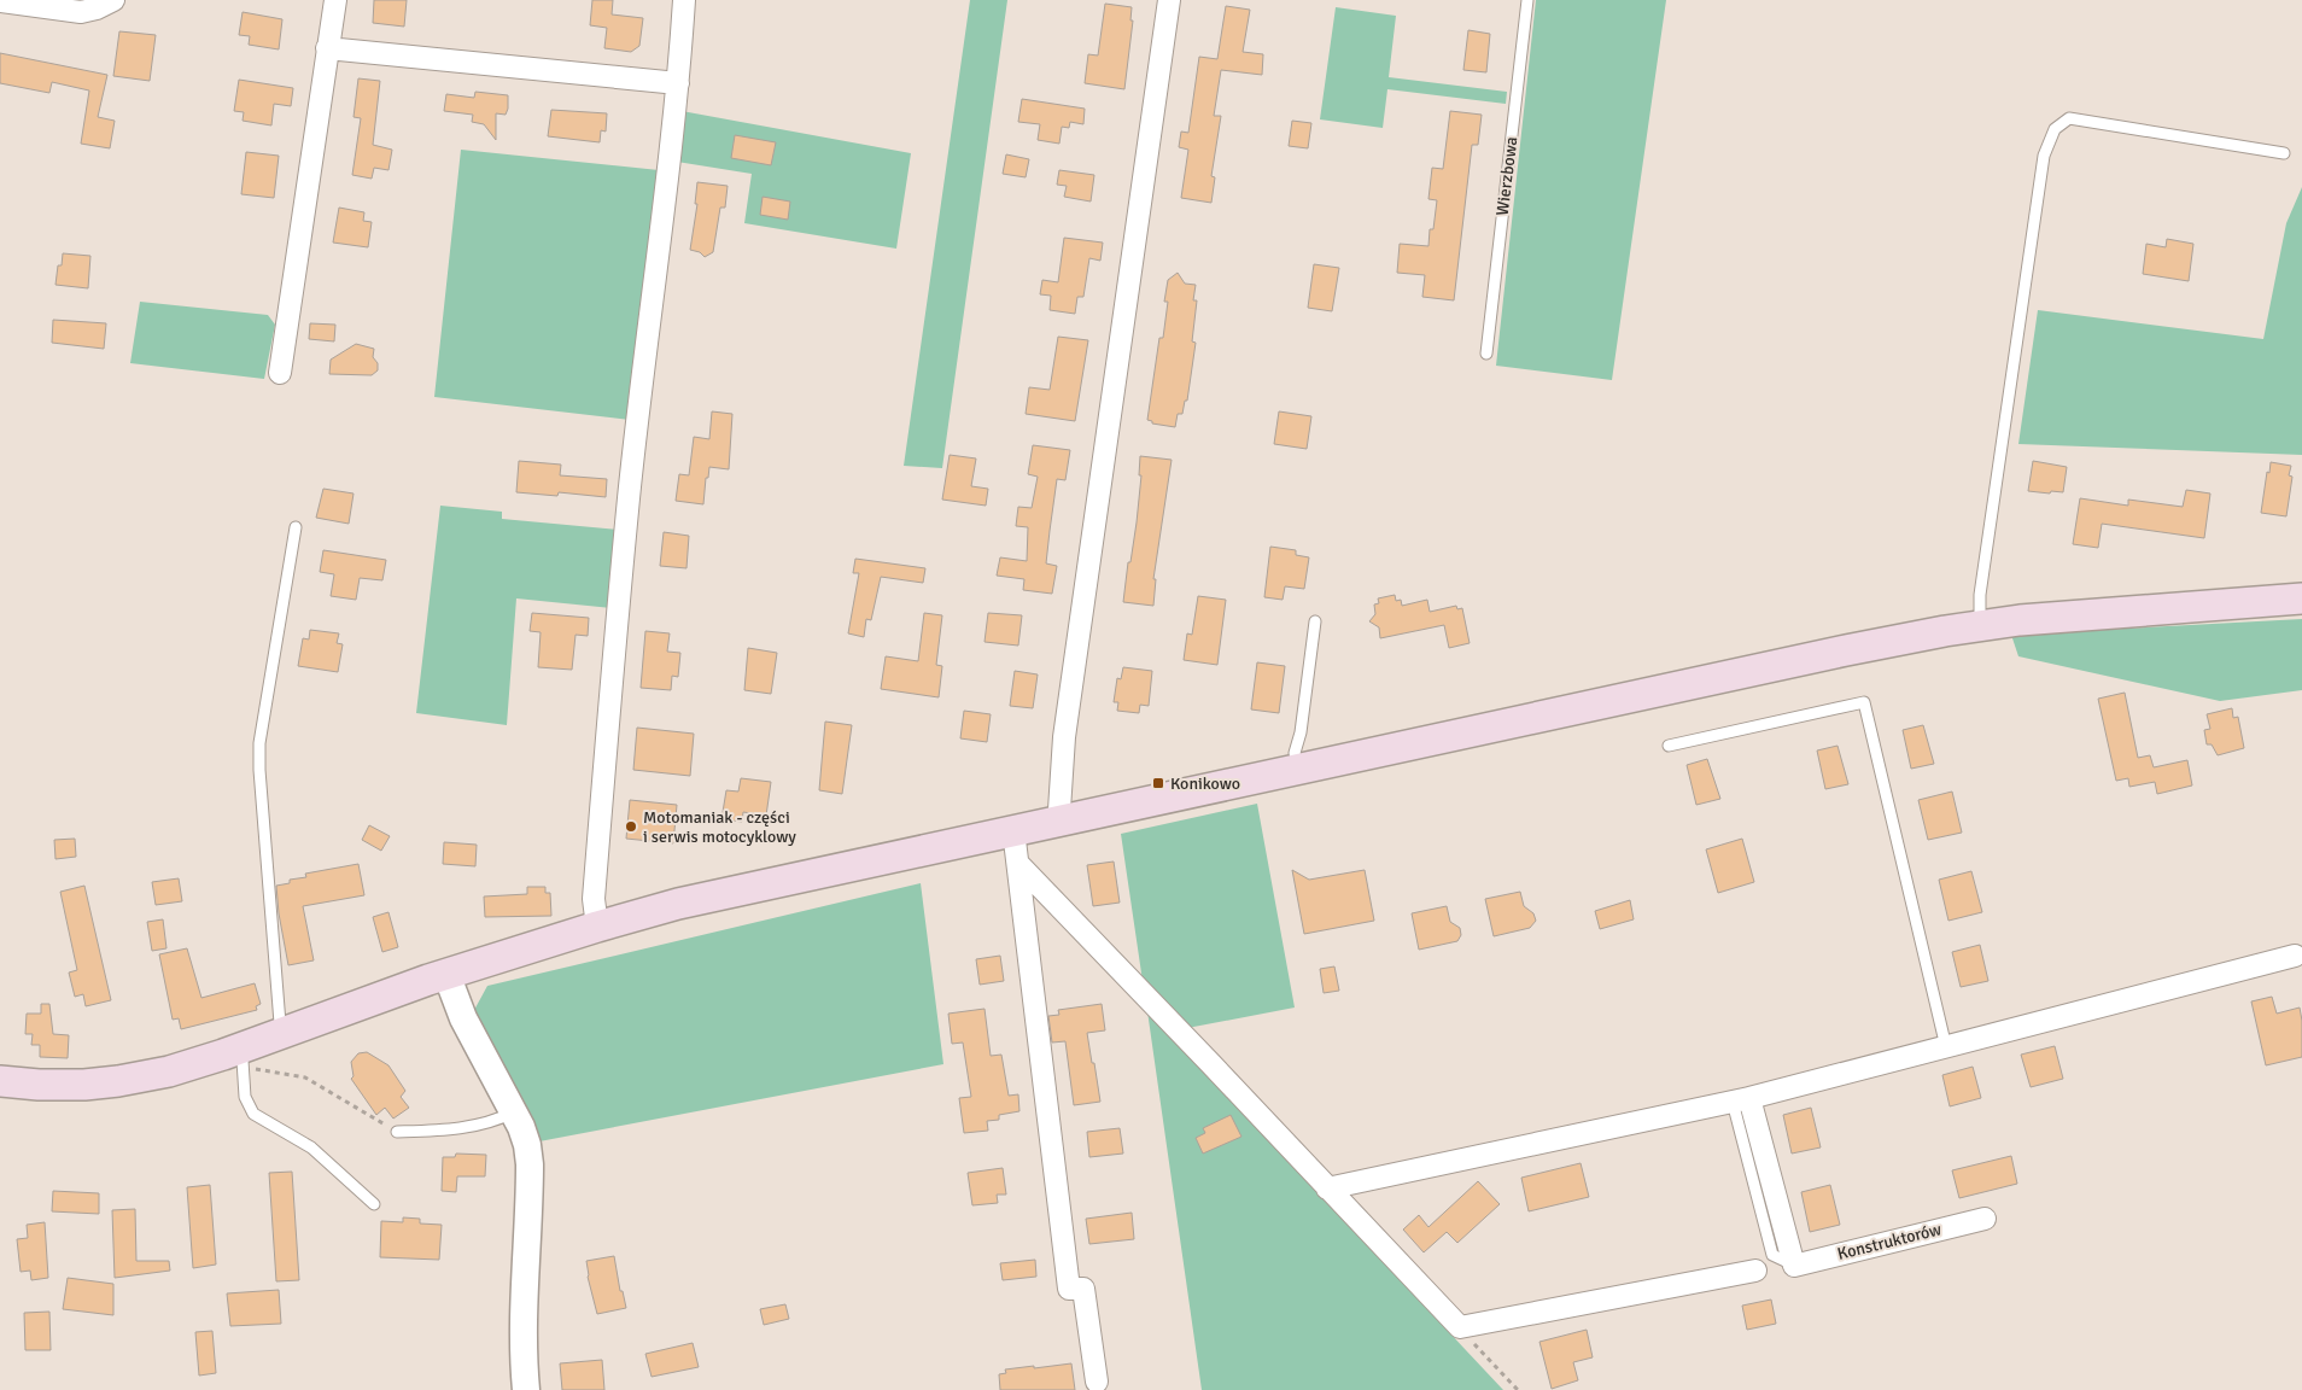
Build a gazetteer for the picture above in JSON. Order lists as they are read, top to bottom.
{
  "streets": {
    "street": ["Konstruktorów"],
    "lane": ["Wierzbowa"]
  },
  "places": {
    "transit": ["Konikowo"],
    "other": ["Motomaniak - części i serwis motocyklowy"]
  }
}
